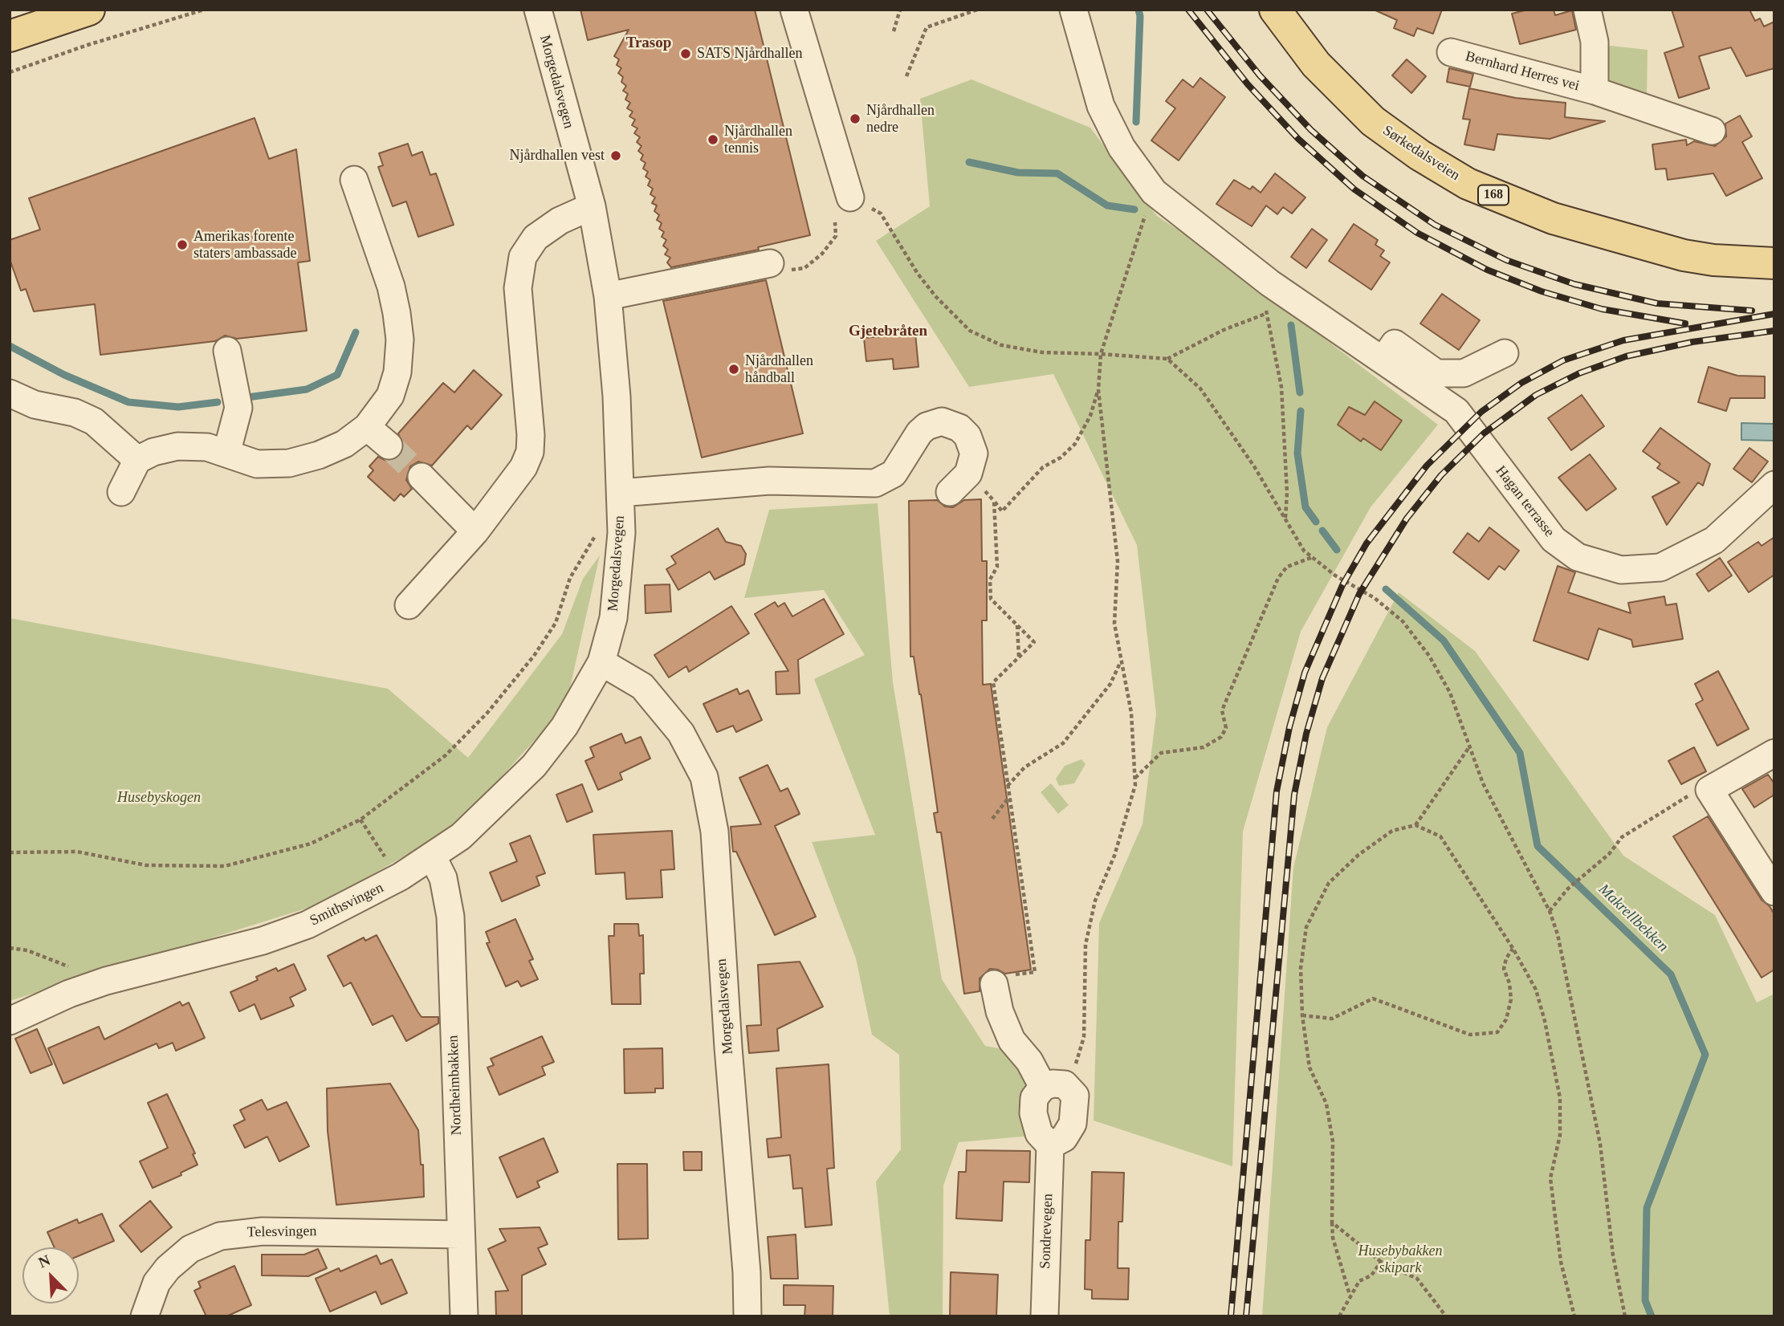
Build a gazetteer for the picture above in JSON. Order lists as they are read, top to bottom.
{
  "streets": {
    "main road": ["Sørkedalsveien", "168"],
    "street": [
      "Bernhard Herres vei",
      "Morgedalsvegen",
      "Hagan terrasse",
      "Smithsvingen",
      "Nordheimbakken",
      "Sondrevegen",
      "Telesvingen"
    ]
  },
  "crossings": [
    ["Morgedalsvegen", "Smithsvingen"],
    ["Smithsvingen", "Nordheimbakken"],
    ["Nordheimbakken", "Telesvingen"]
  ],
  "districts": ["Trasop", "Gjetebråten"],
  "water": ["Makrellbekken"],
  "parks": ["Husebyskogen", "Husebybakken skipark"],
  "places": [
    "SATS Njårdhallen",
    "Njårdhallen nedre",
    "Njårdhallen tennis",
    "Njårdhallen vest",
    "Amerikas forente staters ambassade",
    "Njårdhallen håndball"
  ],
  "north": "top left"
}
